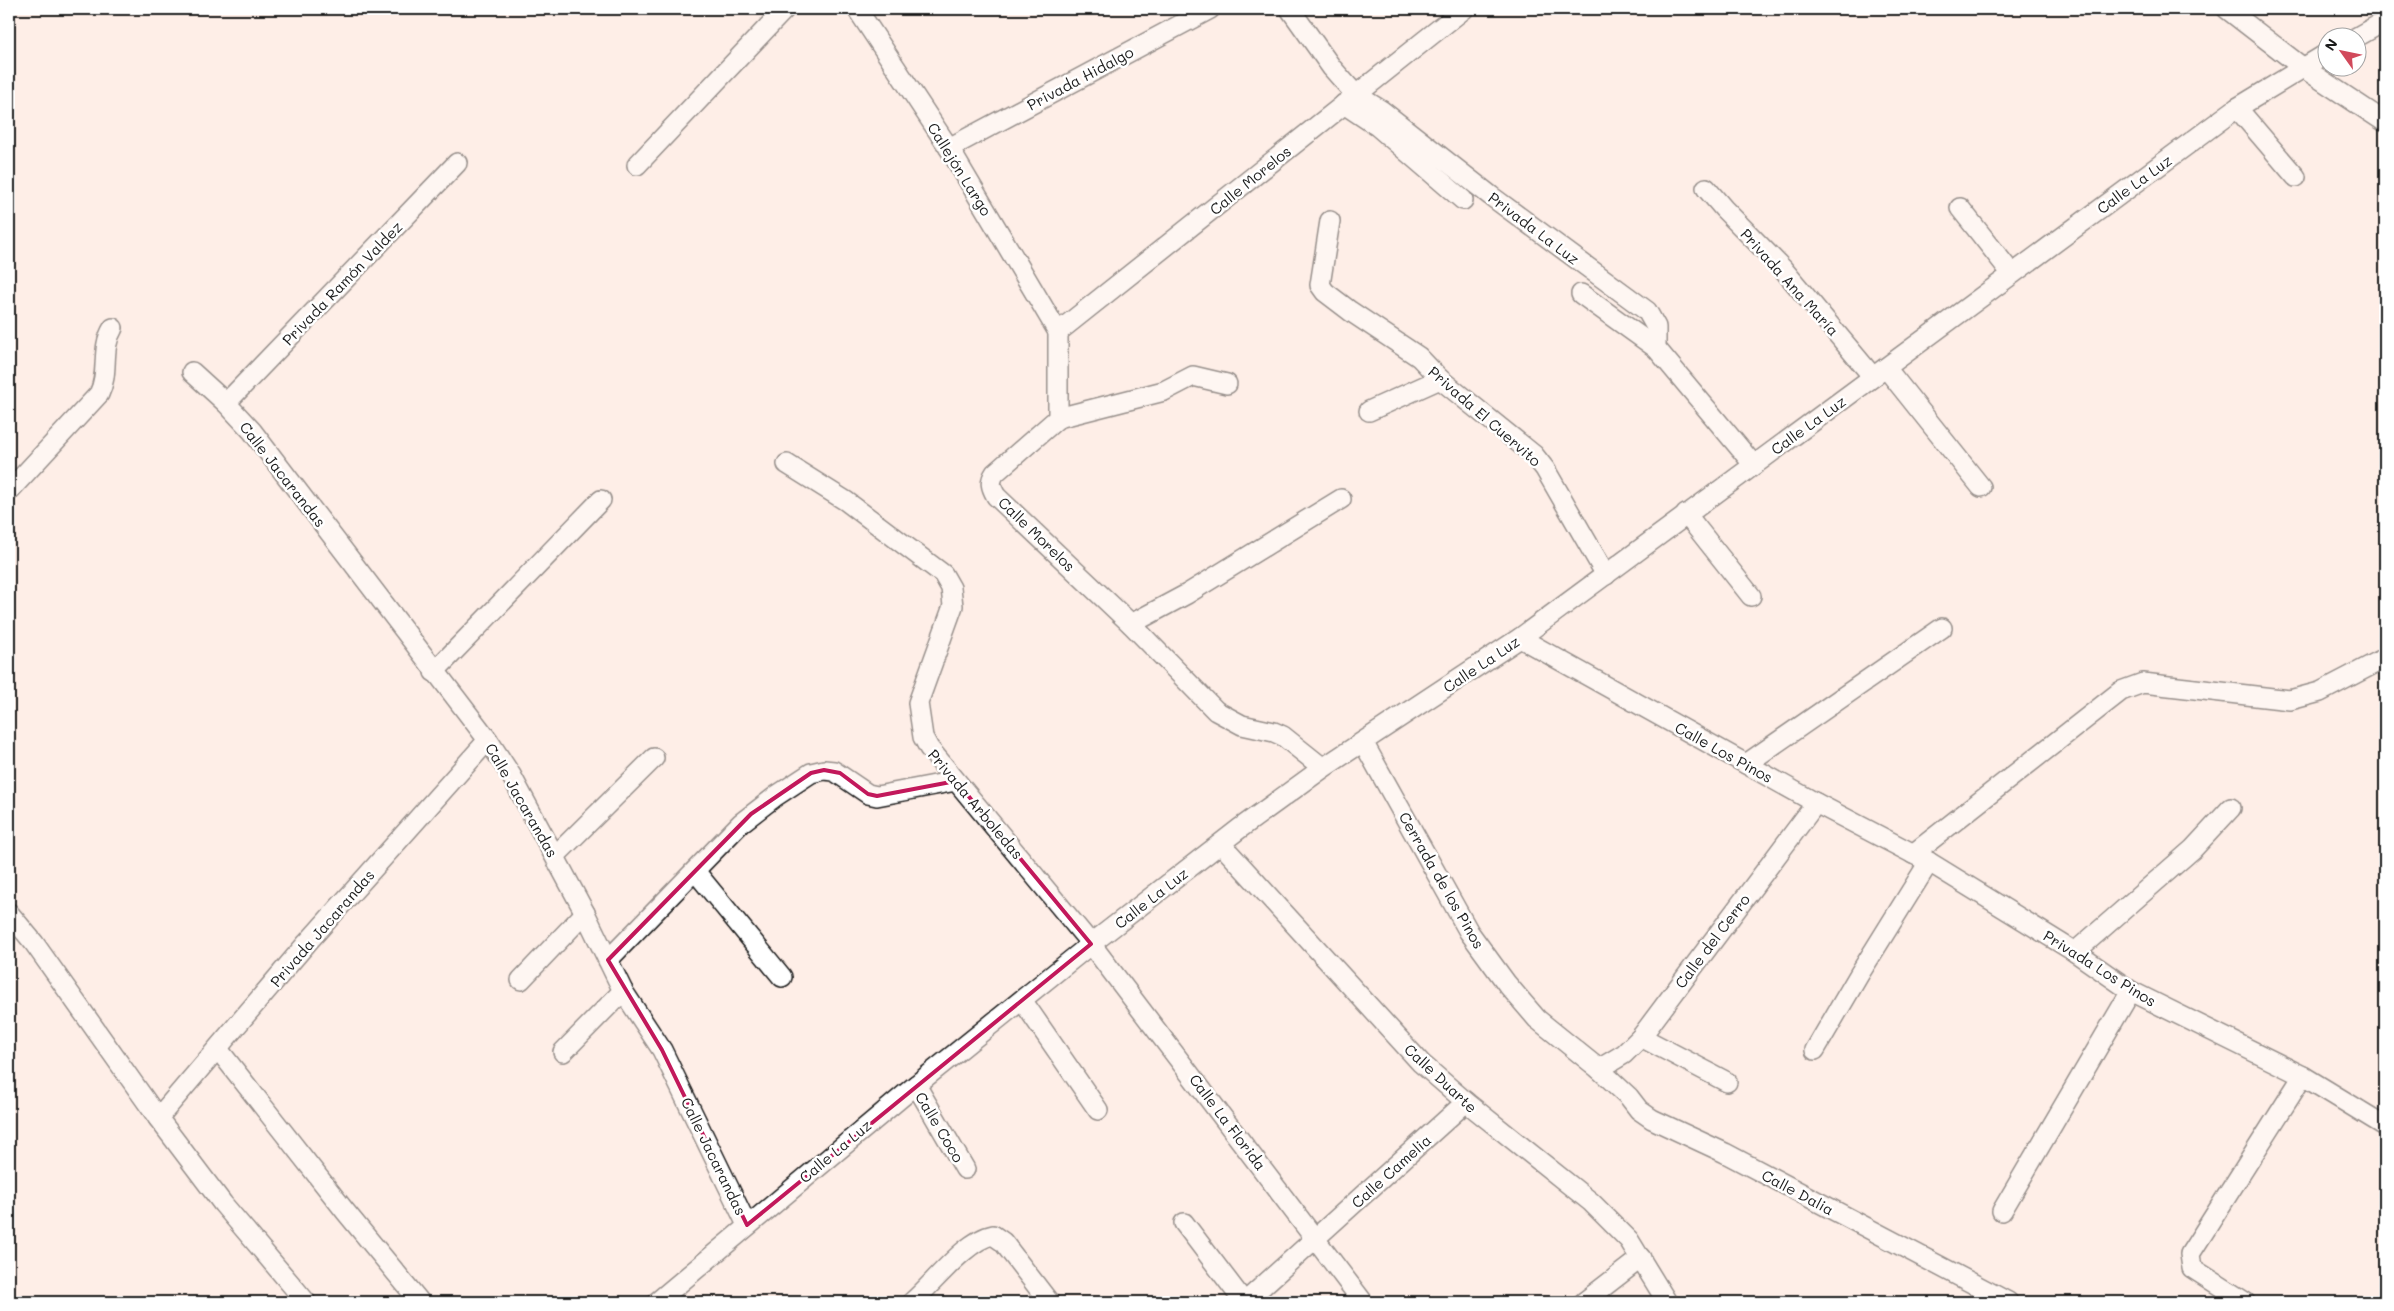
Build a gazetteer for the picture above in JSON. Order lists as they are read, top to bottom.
{
  "streets": {
    "street": [
      "Privada Hidalgo",
      "Callejón Largo",
      "Calle Morelos",
      "Calle La Luz",
      "Privada La Luz",
      "Privada Ana María",
      "Privada Ramón Valdez",
      "Privada El Cuervito",
      "Calle Jacarandas",
      "Calle Los Pinos",
      "Privada Arboledas",
      "Cerrada de los Pinos",
      "Privada Jacarandas",
      "Calle del Cerro",
      "Privada Los Pinos",
      "Calle Duarte",
      "Calle La Florida",
      "Calle Coco",
      "Calle Camelia",
      "Calle Dalia"
    ]
  },
  "crossings": [
    ["Privada Hidalgo", "Callejón Largo"],
    ["Callejón Largo", "Calle Morelos"],
    ["Calle Morelos", "Calle La Luz"],
    ["Calle Morelos", "Privada La Luz"],
    ["Calle La Luz", "Privada Ana María"],
    ["Calle La Luz", "Privada El Cuervito"],
    ["Calle La Luz", "Calle Jacarandas"],
    ["Calle La Luz", "Calle Los Pinos"],
    ["Calle La Luz", "Privada Arboledas"],
    ["Calle La Luz", "Cerrada de los Pinos"],
    ["Calle La Luz", "Calle Duarte"],
    ["Calle La Luz", "Calle La Florida"],
    ["Calle La Luz", "Calle Coco"],
    ["Privada Ramón Valdez", "Calle Jacarandas"],
    ["Calle Jacarandas", "Privada Jacarandas"],
    ["Calle Los Pinos", "Calle del Cerro"],
    ["Calle Los Pinos", "Privada Los Pinos"],
    ["Privada Arboledas", "Calle La Florida"],
    ["Cerrada de los Pinos", "Calle del Cerro"],
    ["Cerrada de los Pinos", "Calle Dalia"],
    ["Calle del Cerro", "Calle Dalia"],
    ["Calle Duarte", "Calle Camelia"],
    ["Calle La Florida", "Calle Camelia"]
  ],
  "north": "top left"
}
